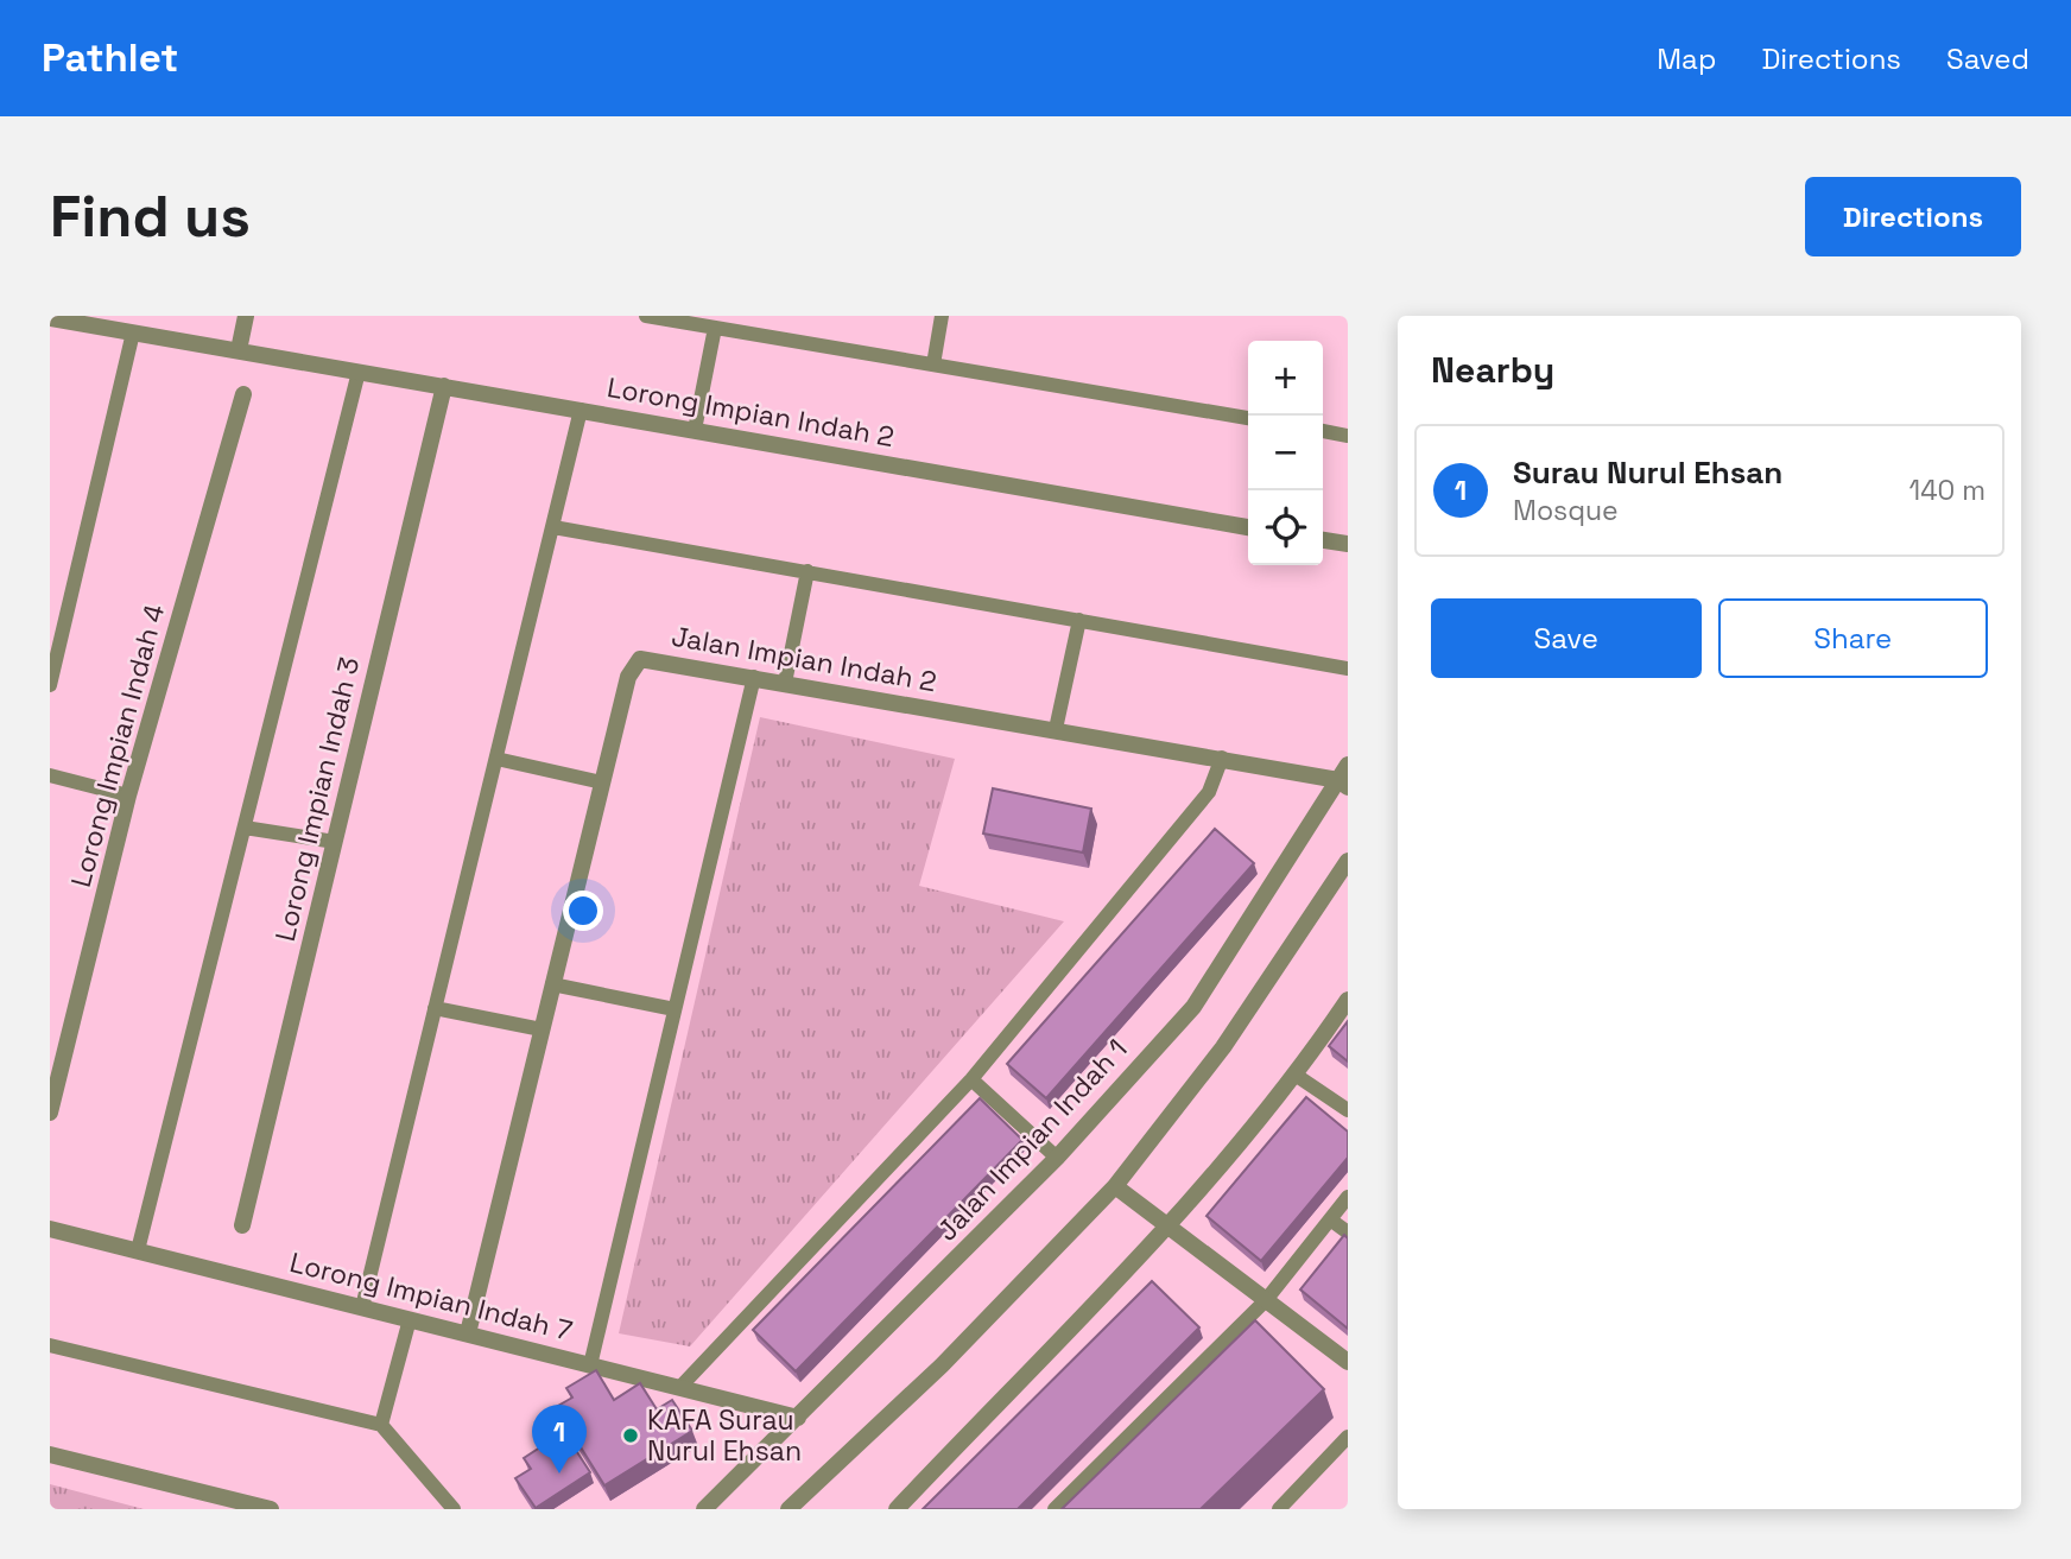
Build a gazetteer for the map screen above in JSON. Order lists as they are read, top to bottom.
{
  "streets": {
    "street": [
      "Lorong Impian Indah 2",
      "Jalan Impian Indah 2",
      "Lorong Impian Indah 4",
      "Lorong Impian Indah 3",
      "Jalan Impian Indah 1",
      "Lorong Impian Indah 7"
    ]
  },
  "crossings": [
    ["Lorong Impian Indah 2", "Lorong Impian Indah 3"],
    ["Jalan Impian Indah 2", "Jalan Impian Indah 1"],
    ["Jalan Impian Indah 2", "Lorong Impian Indah 7"],
    ["Jalan Impian Indah 1", "Lorong Impian Indah 7"]
  ],
  "places": ["KAFA Surau Nurul Ehsan"],
  "page": {
    "header": "Pathlet",
    "nav": ["Map", "Directions", "Saved"],
    "buttons": [
      "Directions",
      ["Save", "Share"]
    ],
    "title": "Find us",
    "heading": "Nearby",
    "map_buttons": ["+", "−"],
    "list": [
      {
        "mark": "1",
        "name": "Surau Nurul Ehsan",
        "note": "Mosque",
        "value": "140 m"
      }
    ],
    "pins": "1"
  }
}
